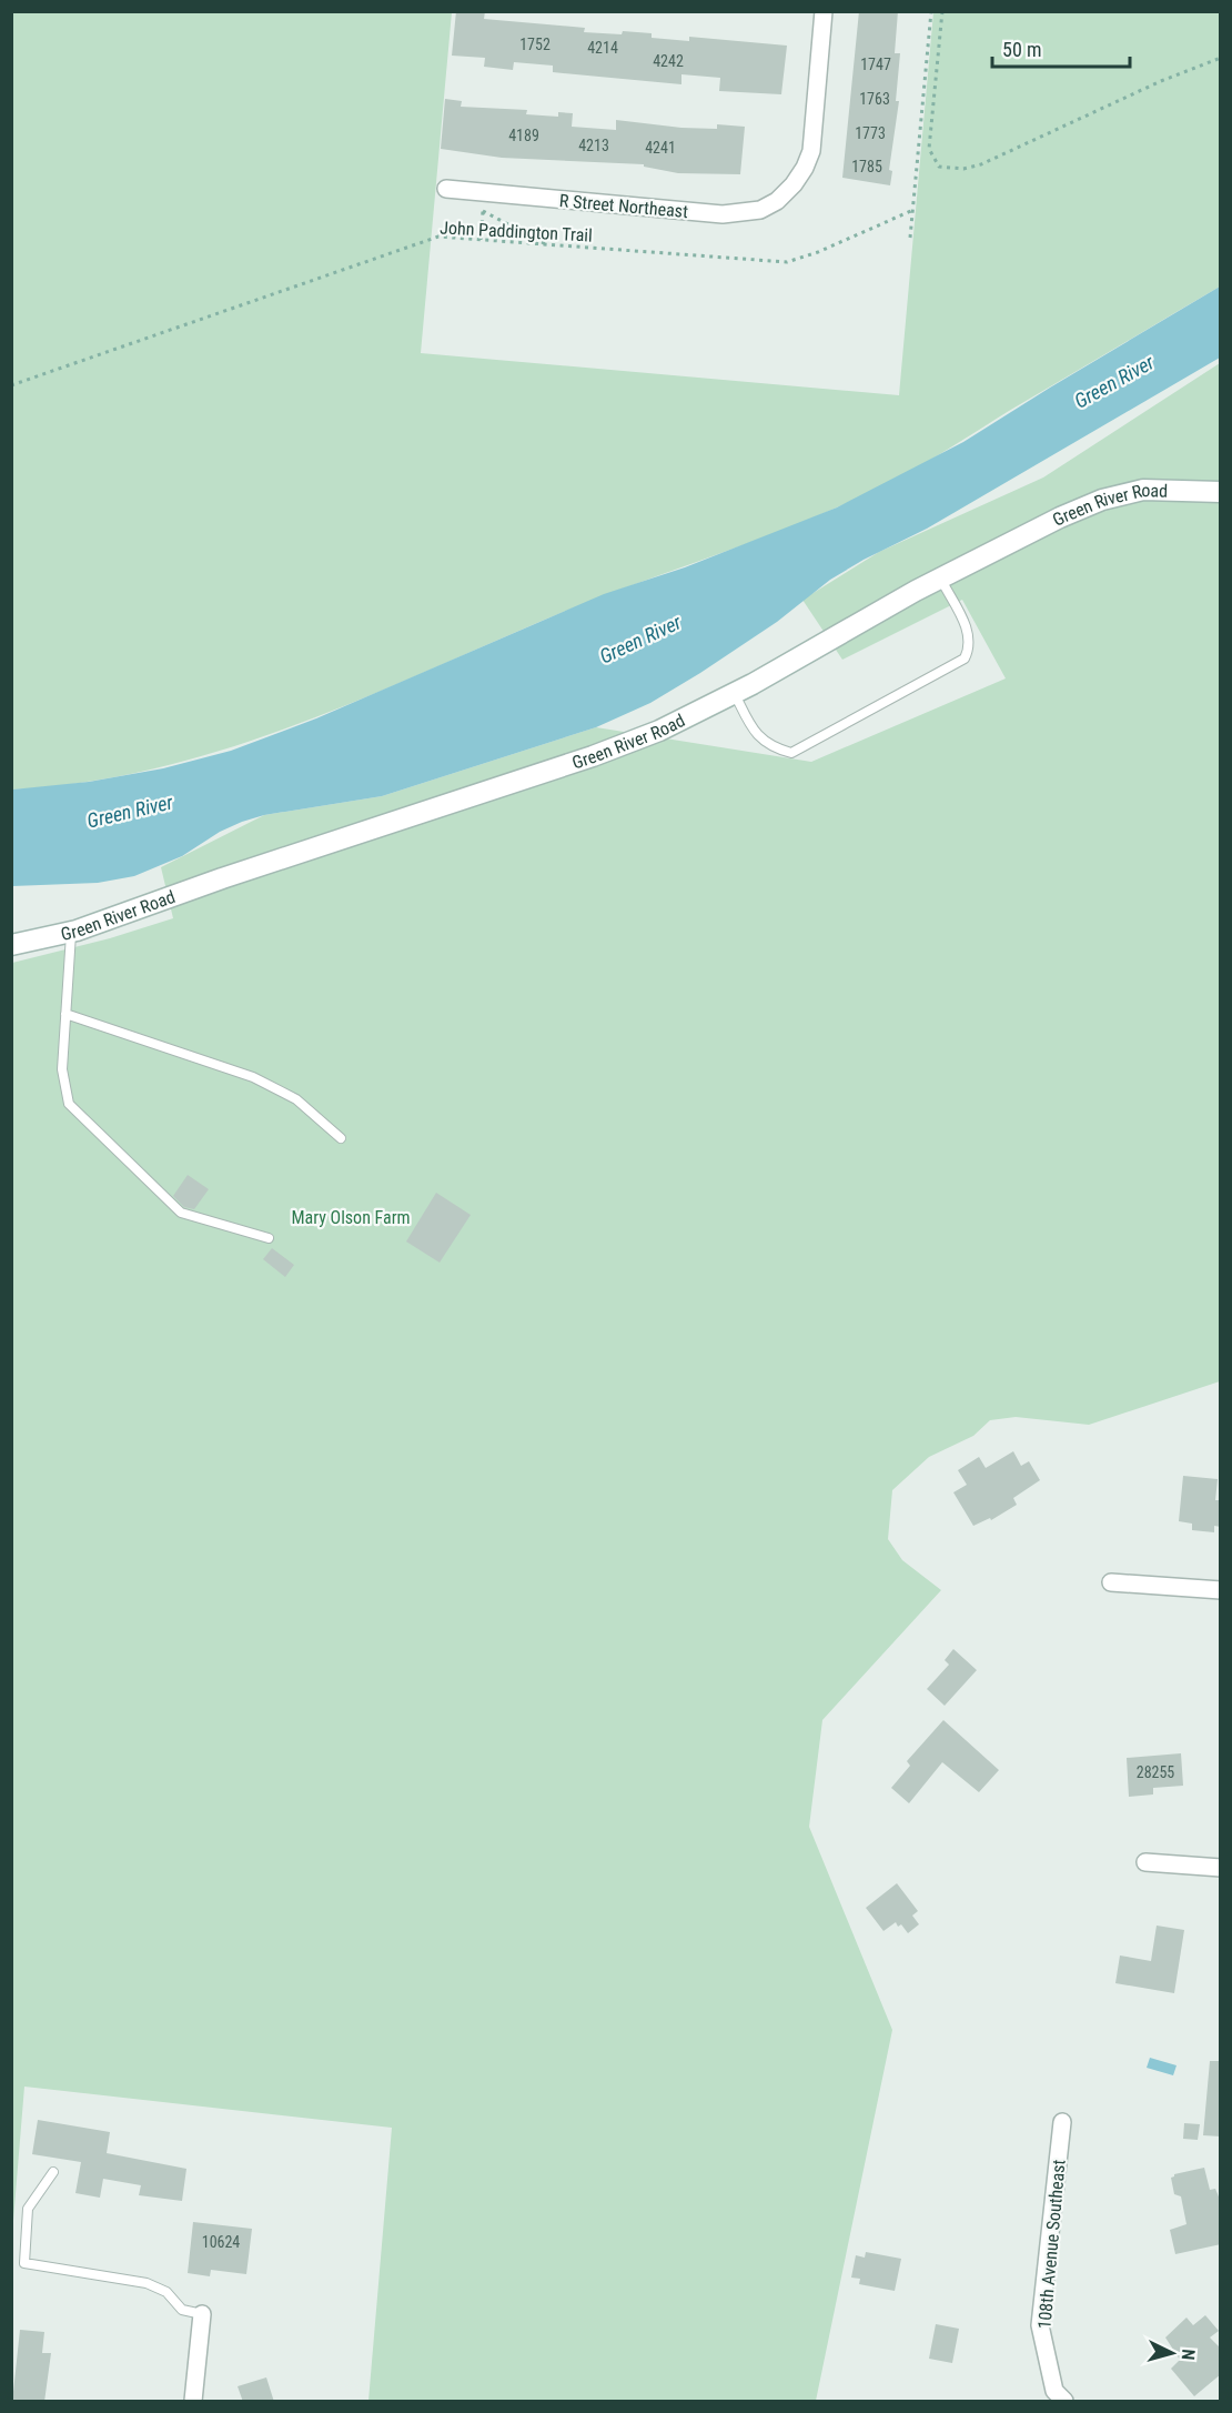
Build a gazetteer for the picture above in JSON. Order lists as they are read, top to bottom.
{
  "streets": {
    "street": ["R Street Northeast", "Green River Road", "108th Avenue Southeast"],
    "path": ["John Paddington Trail"]
  },
  "water": ["Green River"],
  "parks": ["Mary Olson Farm"],
  "house_numbers": [
    "1752",
    "4214",
    "4242",
    "1747",
    "1763",
    "1773",
    "4189",
    "4213",
    "4241",
    "1785",
    "28255",
    "10624"
  ],
  "scale_bar": "50 m",
  "north": "right"
}
